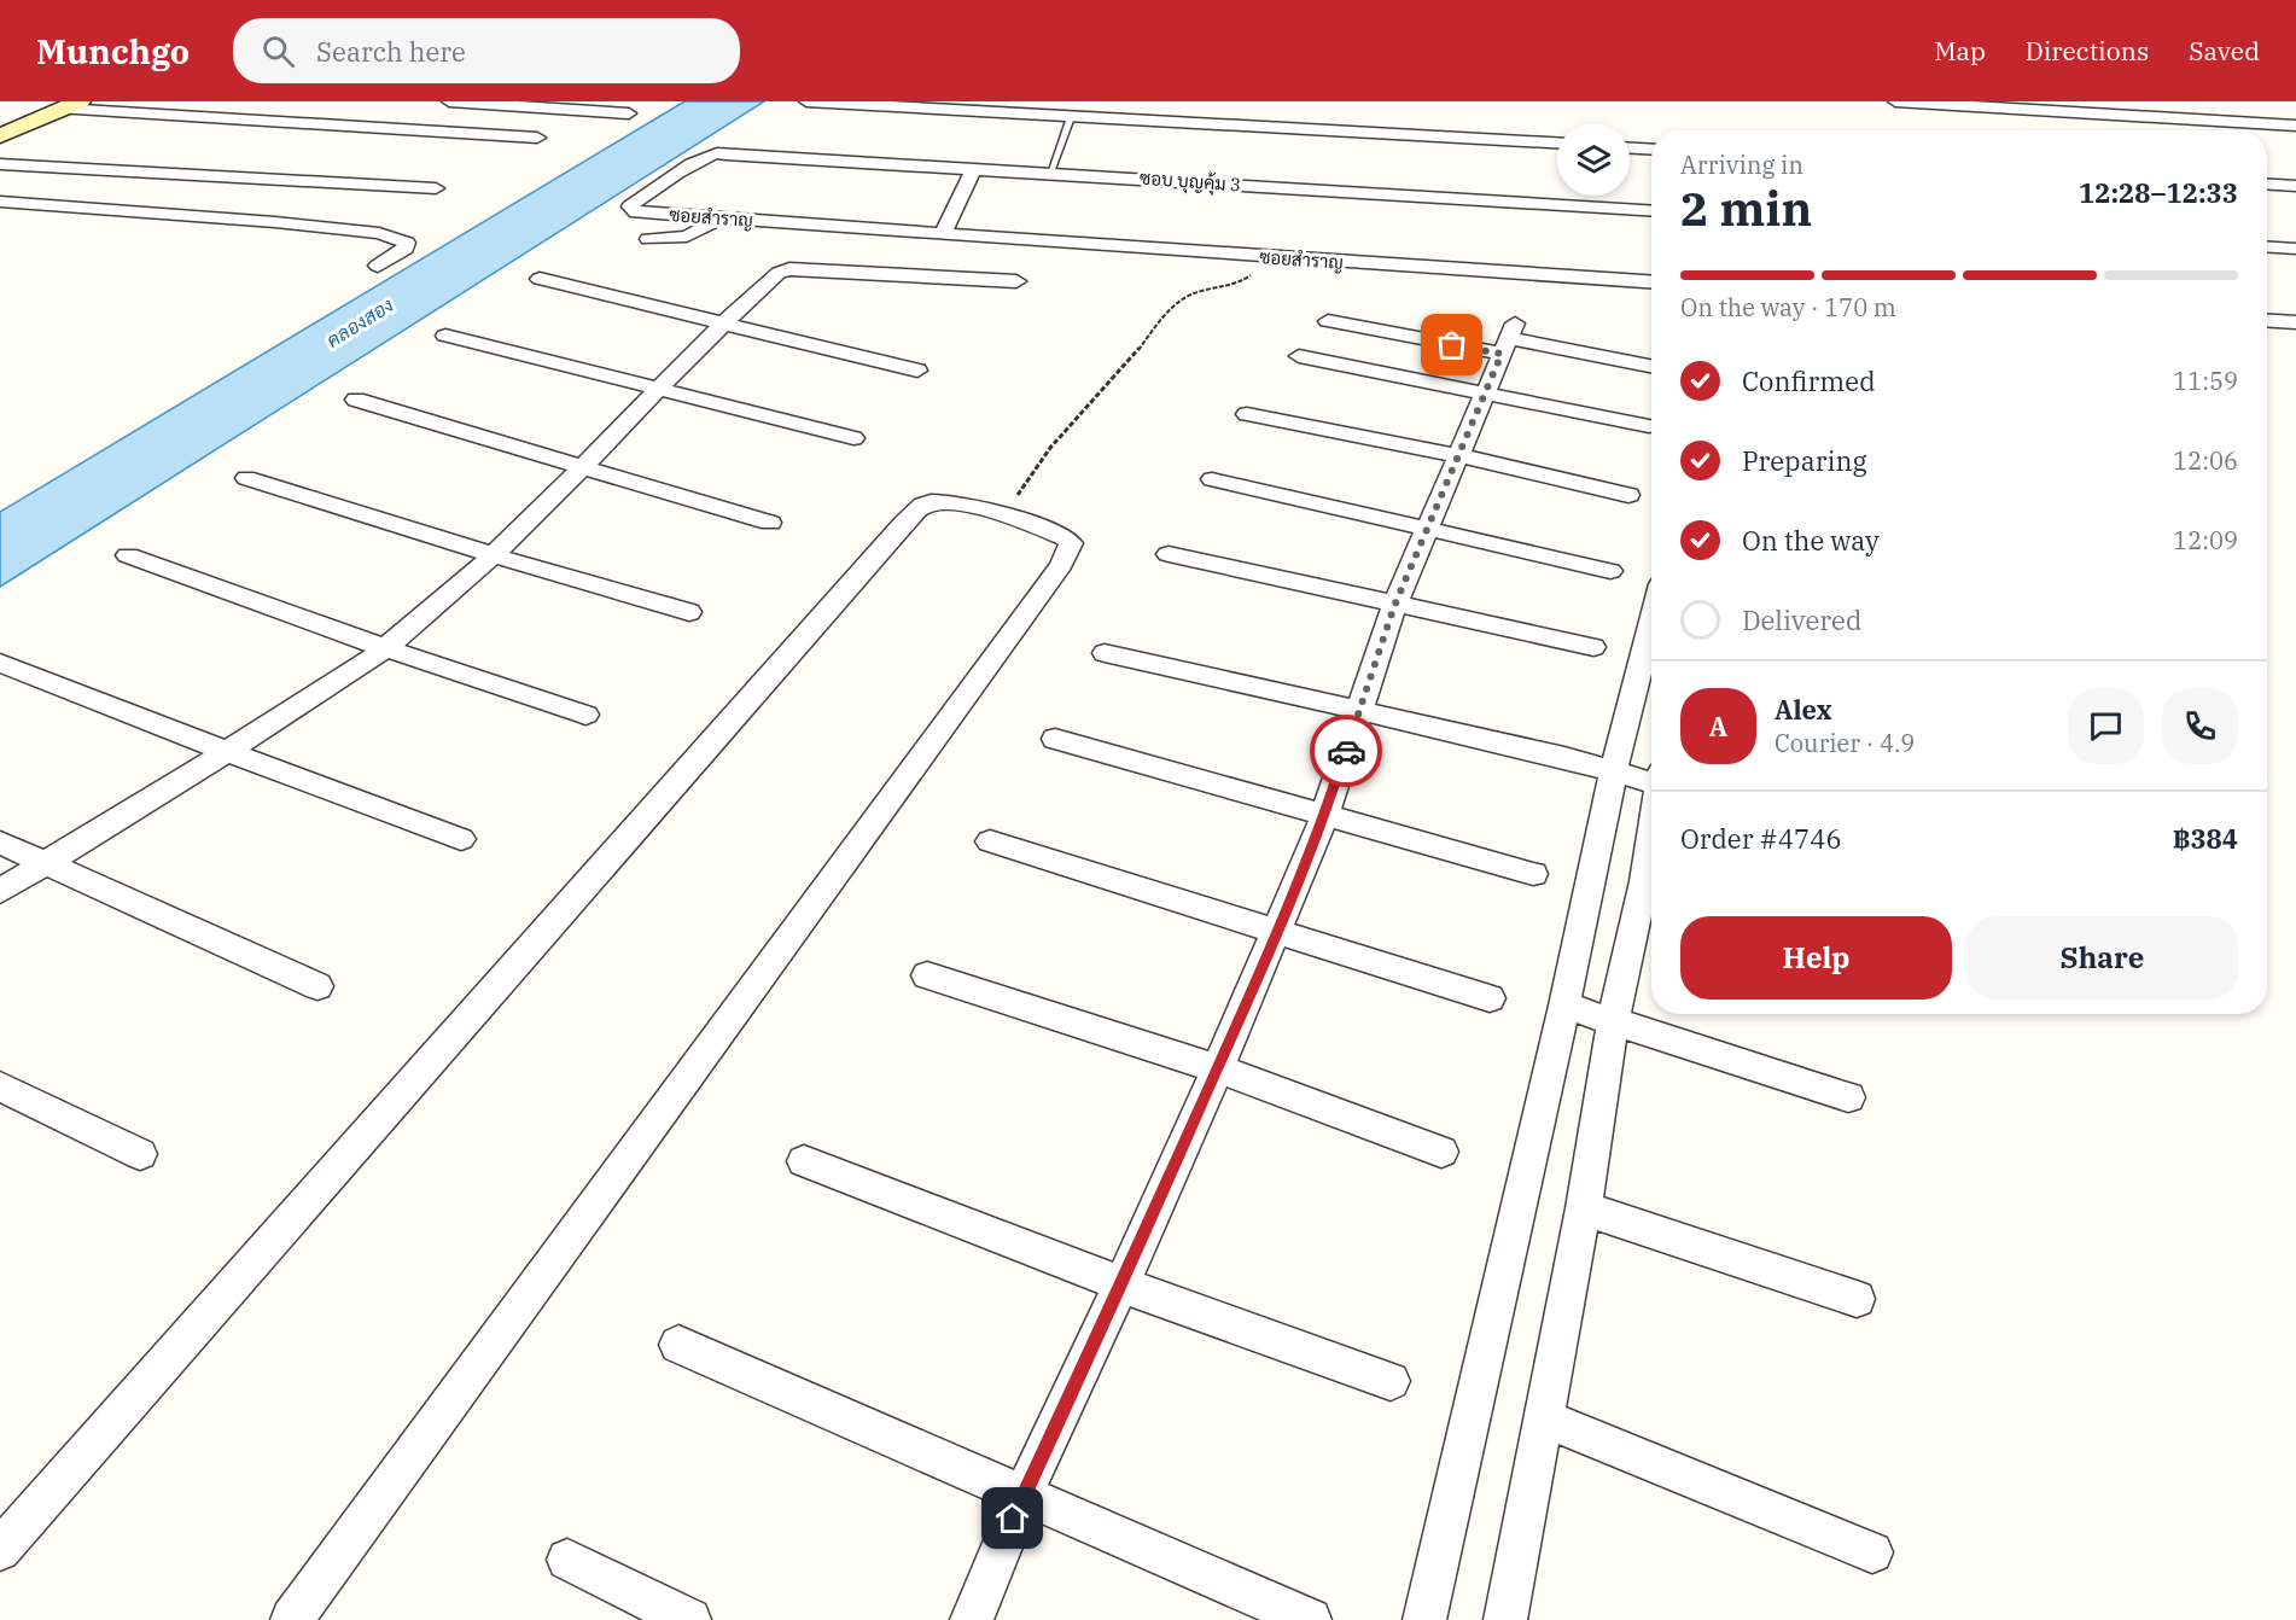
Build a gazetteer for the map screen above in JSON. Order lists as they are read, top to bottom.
{
  "streets": {
    "street": ["ซอบ บุญคุ้ม 3", "ซอยสำราญ"]
  },
  "crossings": [
    ["ซอบ บุญคุ้ม 3", "ซอยสำราญ"]
  ],
  "water": ["คลองสอง"],
  "page": {
    "header": "Munchgo",
    "search": "Search here",
    "nav": ["Map", "Directions", "Saved"],
    "heading": ["2 min", "Arriving in", "12:28–12:33"],
    "panel": [
      "Alex",
      "Courier · 4.9",
      "Order #4746",
      "฿384"
    ],
    "bar": "On the way · 170 m",
    "list": [
      ["Confirmed", "11:59"],
      ["Preparing", "12:06"],
      ["On the way", "12:09"],
      "Delivered"
    ],
    "round": "A",
    "buttons": ["Help", "Share"]
  }
}
